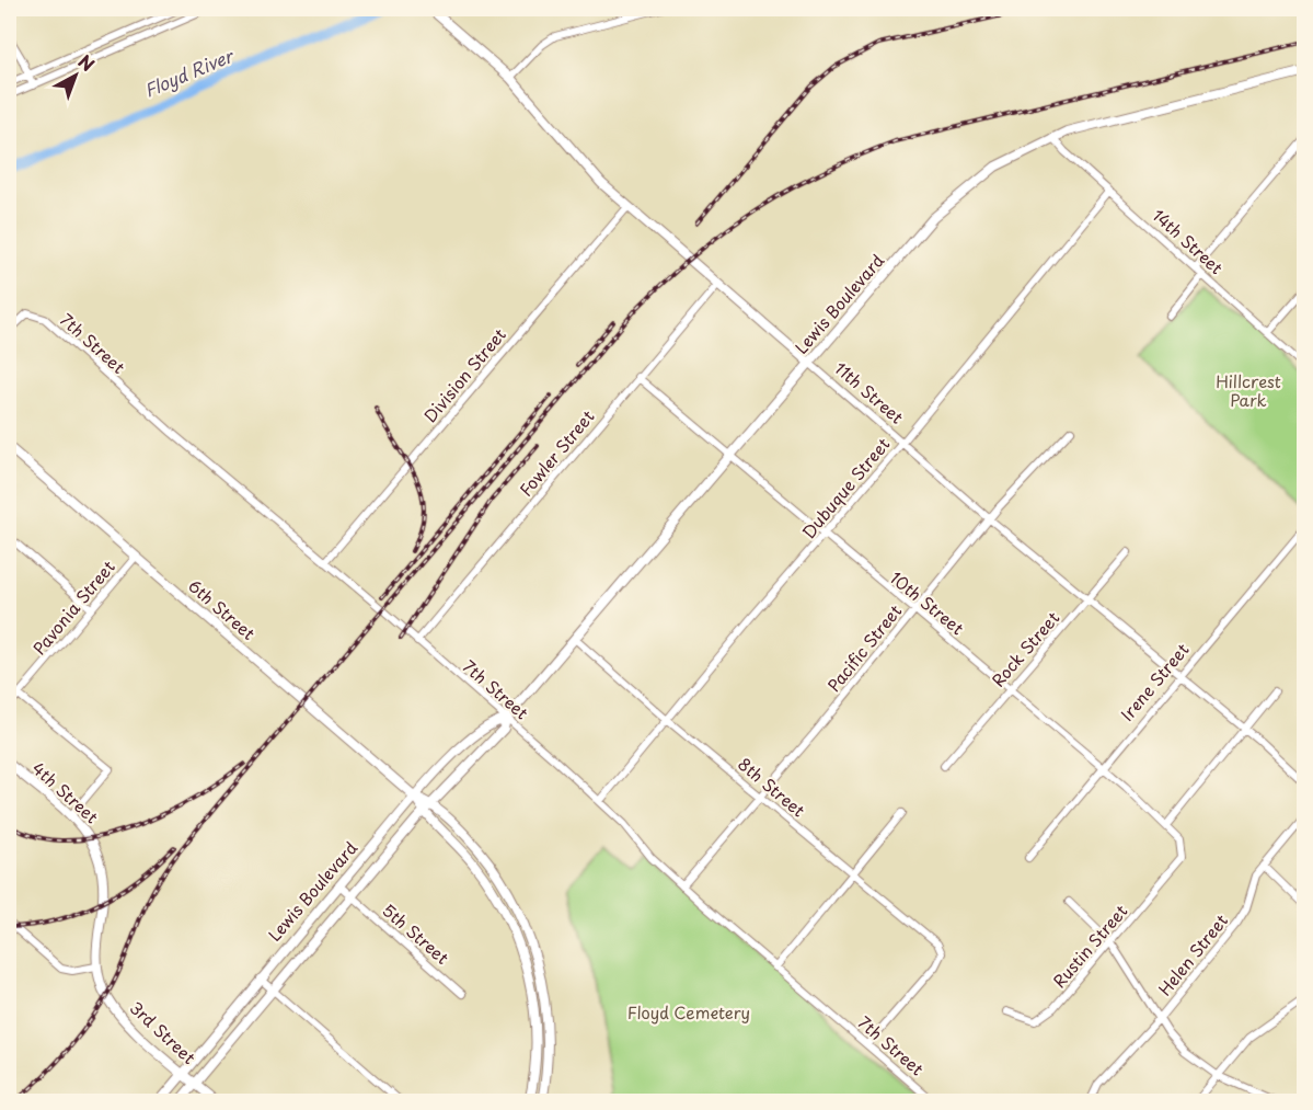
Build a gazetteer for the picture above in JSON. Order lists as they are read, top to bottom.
{
  "streets": {
    "main road": [
      "Lewis Boulevard",
      "11th Street",
      "6th Street",
      "4th Street",
      "3rd Street"
    ],
    "street": [
      "14th Street",
      "7th Street",
      "Division Street",
      "Fowler Street",
      "Dubuque Street",
      "10th Street",
      "Pavonia Street",
      "Pacific Street",
      "Rock Street",
      "Irene Street",
      "8th Street",
      "5th Street",
      "Rustin Street",
      "Helen Street"
    ]
  },
  "crossings": [
    ["14th Street", "Lewis Boulevard"],
    ["14th Street", "Dubuque Street"],
    ["Lewis Boulevard", "7th Street"],
    ["Lewis Boulevard", "11th Street"],
    ["Lewis Boulevard", "10th Street"],
    ["Lewis Boulevard", "6th Street"],
    ["Lewis Boulevard", "8th Street"],
    ["Lewis Boulevard", "5th Street"],
    ["Lewis Boulevard", "3rd Street"],
    ["7th Street", "Division Street"],
    ["7th Street", "Fowler Street"],
    ["7th Street", "Dubuque Street"],
    ["7th Street", "Pacific Street"],
    ["7th Street", "8th Street"],
    ["Division Street", "11th Street"],
    ["11th Street", "Fowler Street"],
    ["11th Street", "Dubuque Street"],
    ["11th Street", "Pacific Street"],
    ["11th Street", "Rock Street"],
    ["11th Street", "Irene Street"],
    ["Fowler Street", "10th Street"],
    ["Dubuque Street", "10th Street"],
    ["Dubuque Street", "8th Street"],
    ["10th Street", "Pacific Street"],
    ["10th Street", "Rock Street"],
    ["10th Street", "Irene Street"],
    ["10th Street", "Rustin Street"],
    ["Pavonia Street", "6th Street"],
    ["Pacific Street", "8th Street"],
    ["4th Street", "3rd Street"]
  ],
  "water": ["Floyd River"],
  "parks": ["Hillcrest Park", "Floyd Cemetery"],
  "north": "top right"
}
